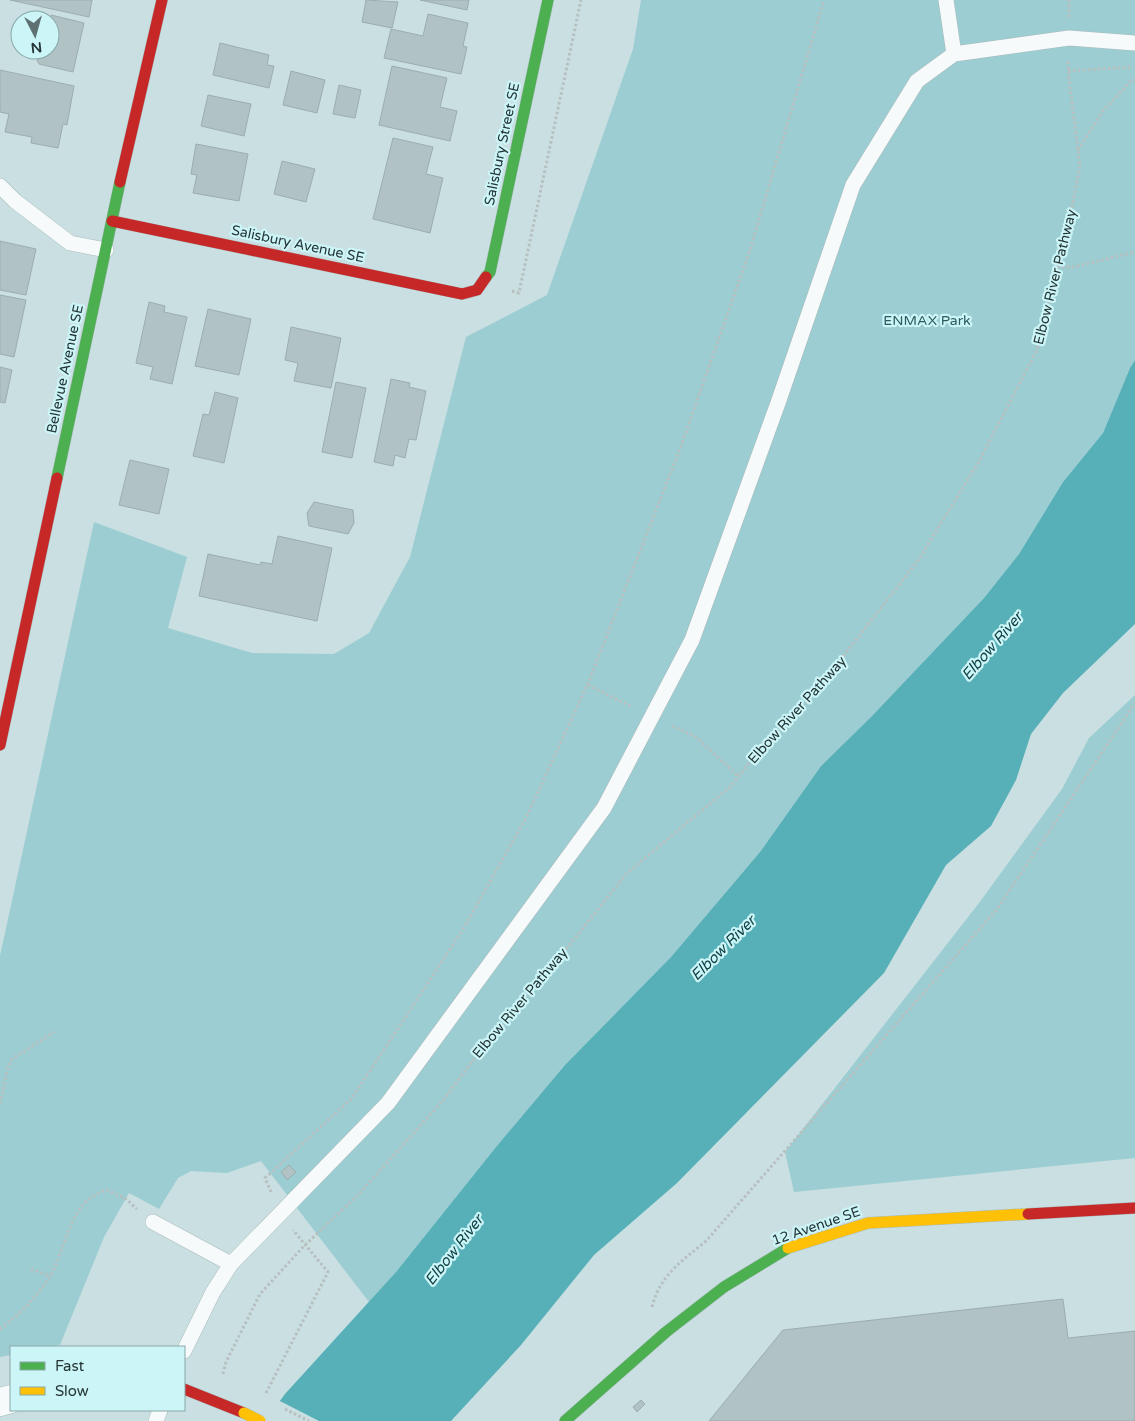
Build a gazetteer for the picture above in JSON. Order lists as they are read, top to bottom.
{
  "streets": {
    "street": [
      "Salisbury Street SE",
      "Salisbury Avenue SE",
      "Bellevue Avenue SE",
      "12 Avenue SE"
    ],
    "path": ["Elbow River Pathway"]
  },
  "crossings": [
    ["Salisbury Street SE", "Salisbury Avenue SE"],
    ["Salisbury Avenue SE", "Bellevue Avenue SE"]
  ],
  "water": ["Elbow River"],
  "parks": ["ENMAX Park"],
  "legend": ["Fast", "Slow"],
  "north": "bottom"
}
